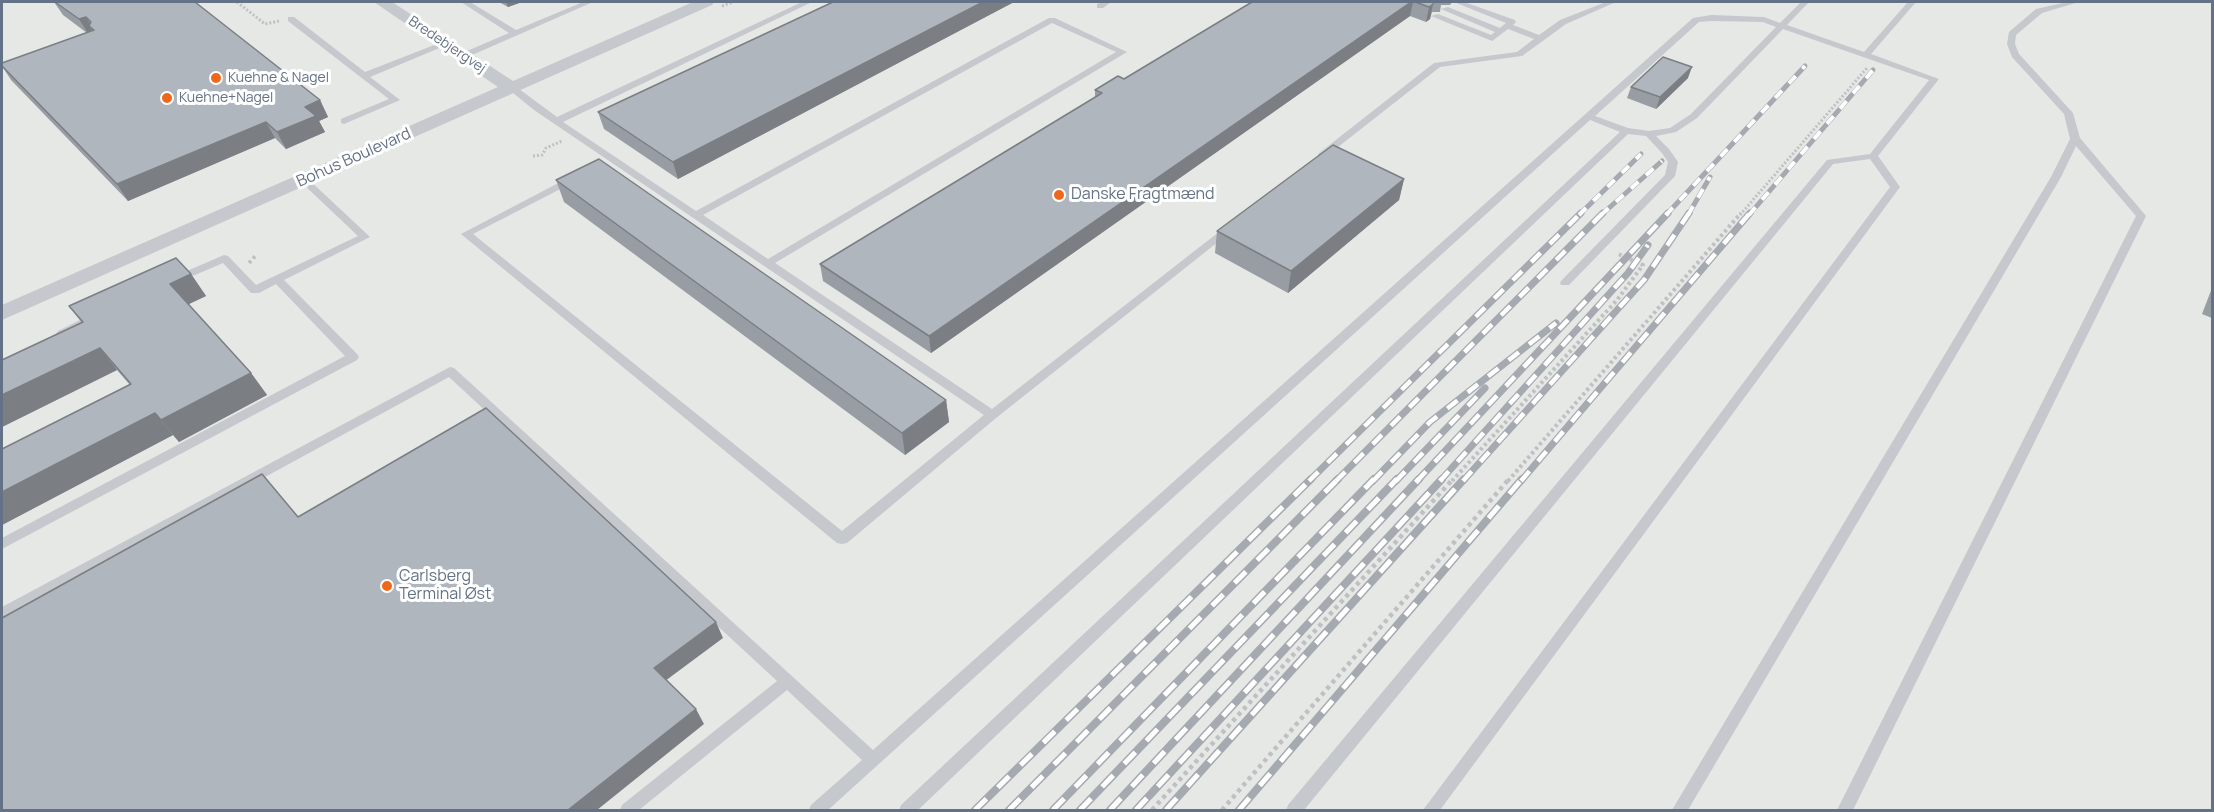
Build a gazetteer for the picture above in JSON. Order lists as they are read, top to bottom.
{
  "streets": {
    "street": ["Bredebjergvej", "Bohus Boulevard"]
  },
  "crossings": [
    ["Bredebjergvej", "Bohus Boulevard"]
  ],
  "places": [
    "Kuehne & Nagel",
    "Kuehne+Nagel",
    "Danske Fragtmænd",
    "Carlsberg Terminal Øst"
  ]
}
